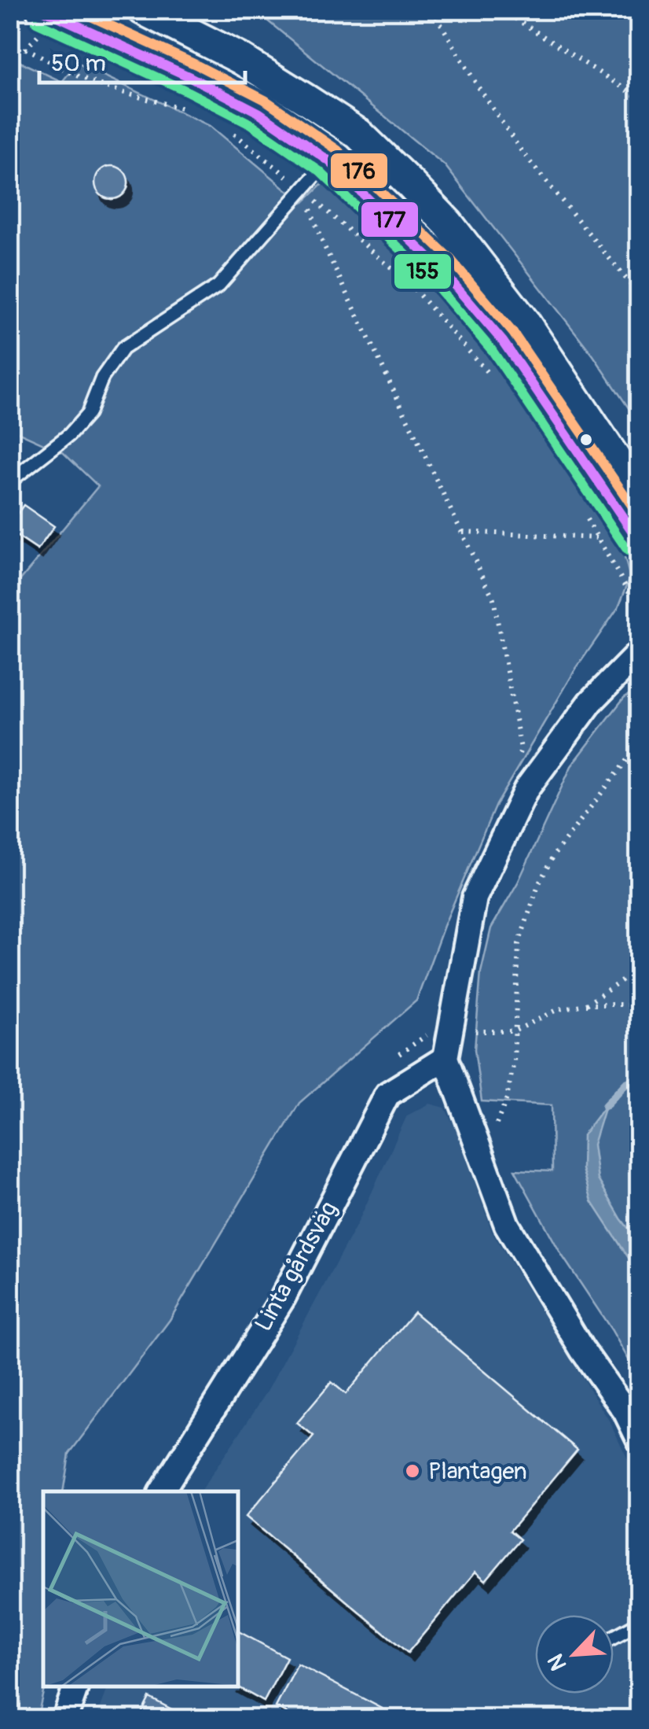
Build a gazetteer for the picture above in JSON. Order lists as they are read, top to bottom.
{
  "streets": {
    "street": ["Linta gårdsväg"]
  },
  "places": ["Plantagen"],
  "lines": ["transit line 177", "transit line 176", "transit line 155"],
  "scale_bar": "50 m",
  "north": "bottom left"
}
